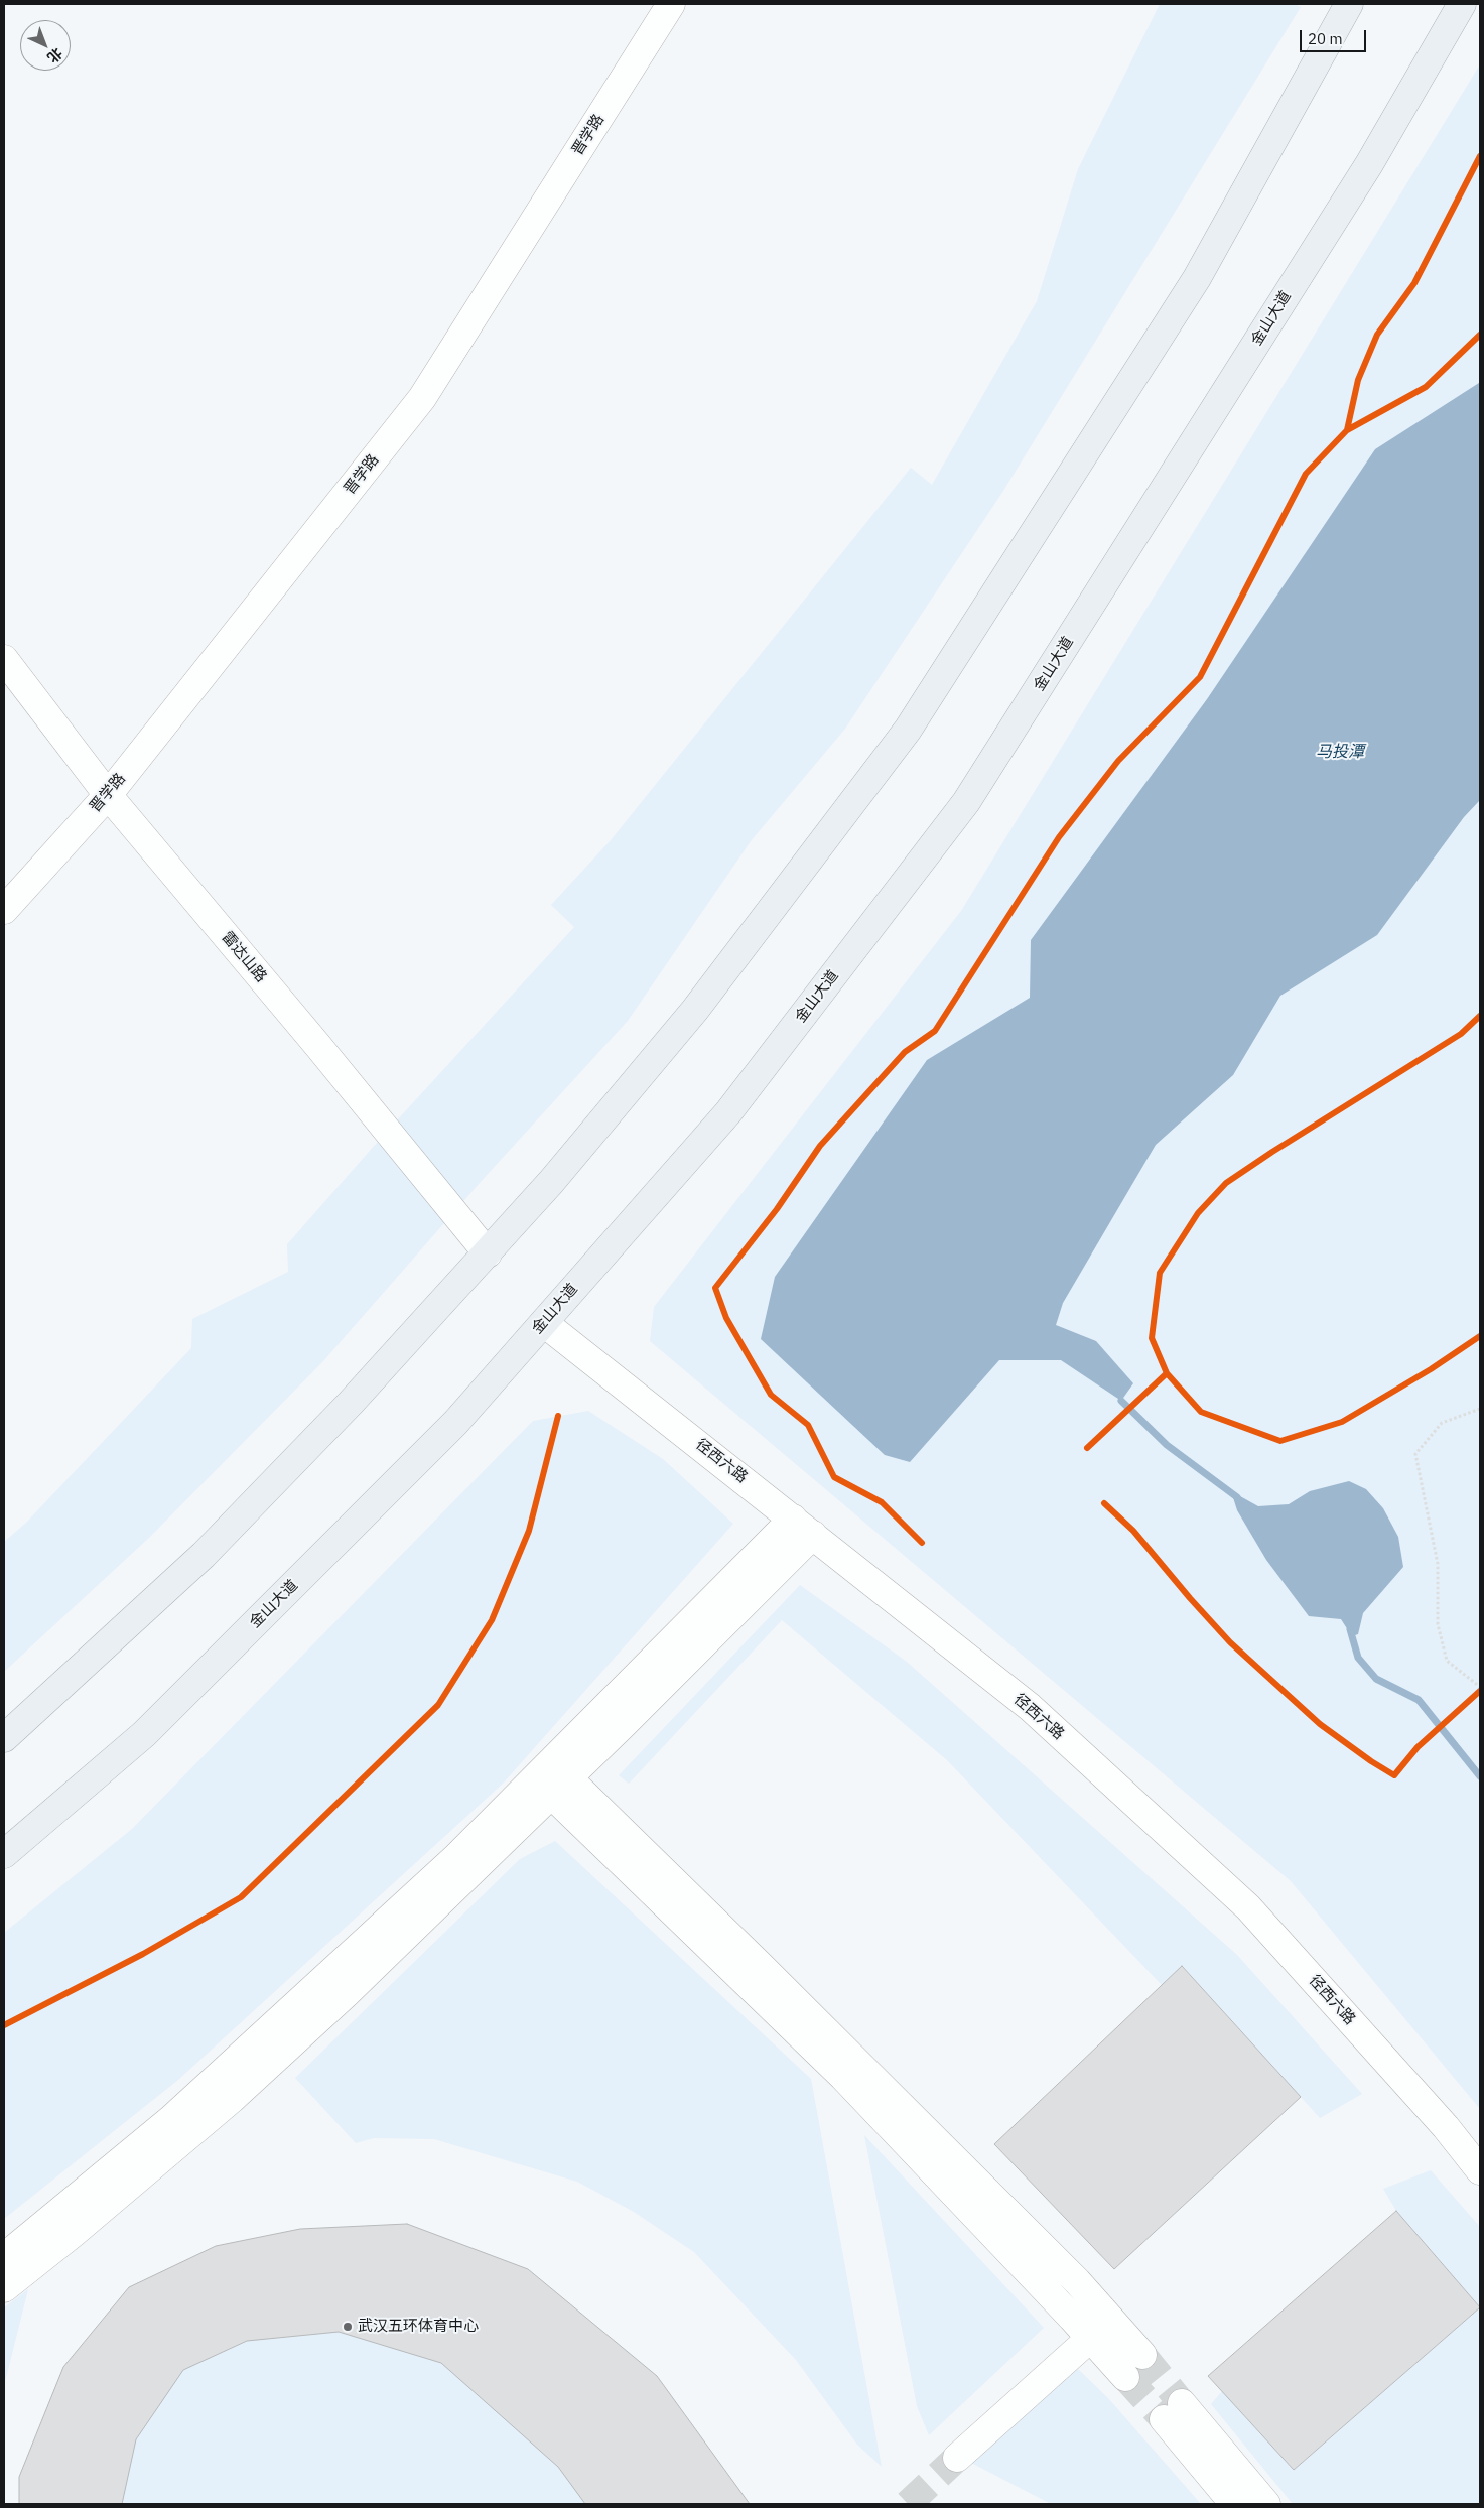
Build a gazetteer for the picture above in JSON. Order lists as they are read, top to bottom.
{
  "streets": {
    "main road": ["金山大道"],
    "street": ["晋学路", "雷达山路", "径西六路"]
  },
  "crossings": [
    ["晋学路", "雷达山路"],
    ["金山大道", "径西六路"]
  ],
  "water": ["马投潭"],
  "places": ["武汉五环体育中心"],
  "scale_bar": "20 m",
  "north": "bottom right"
}
